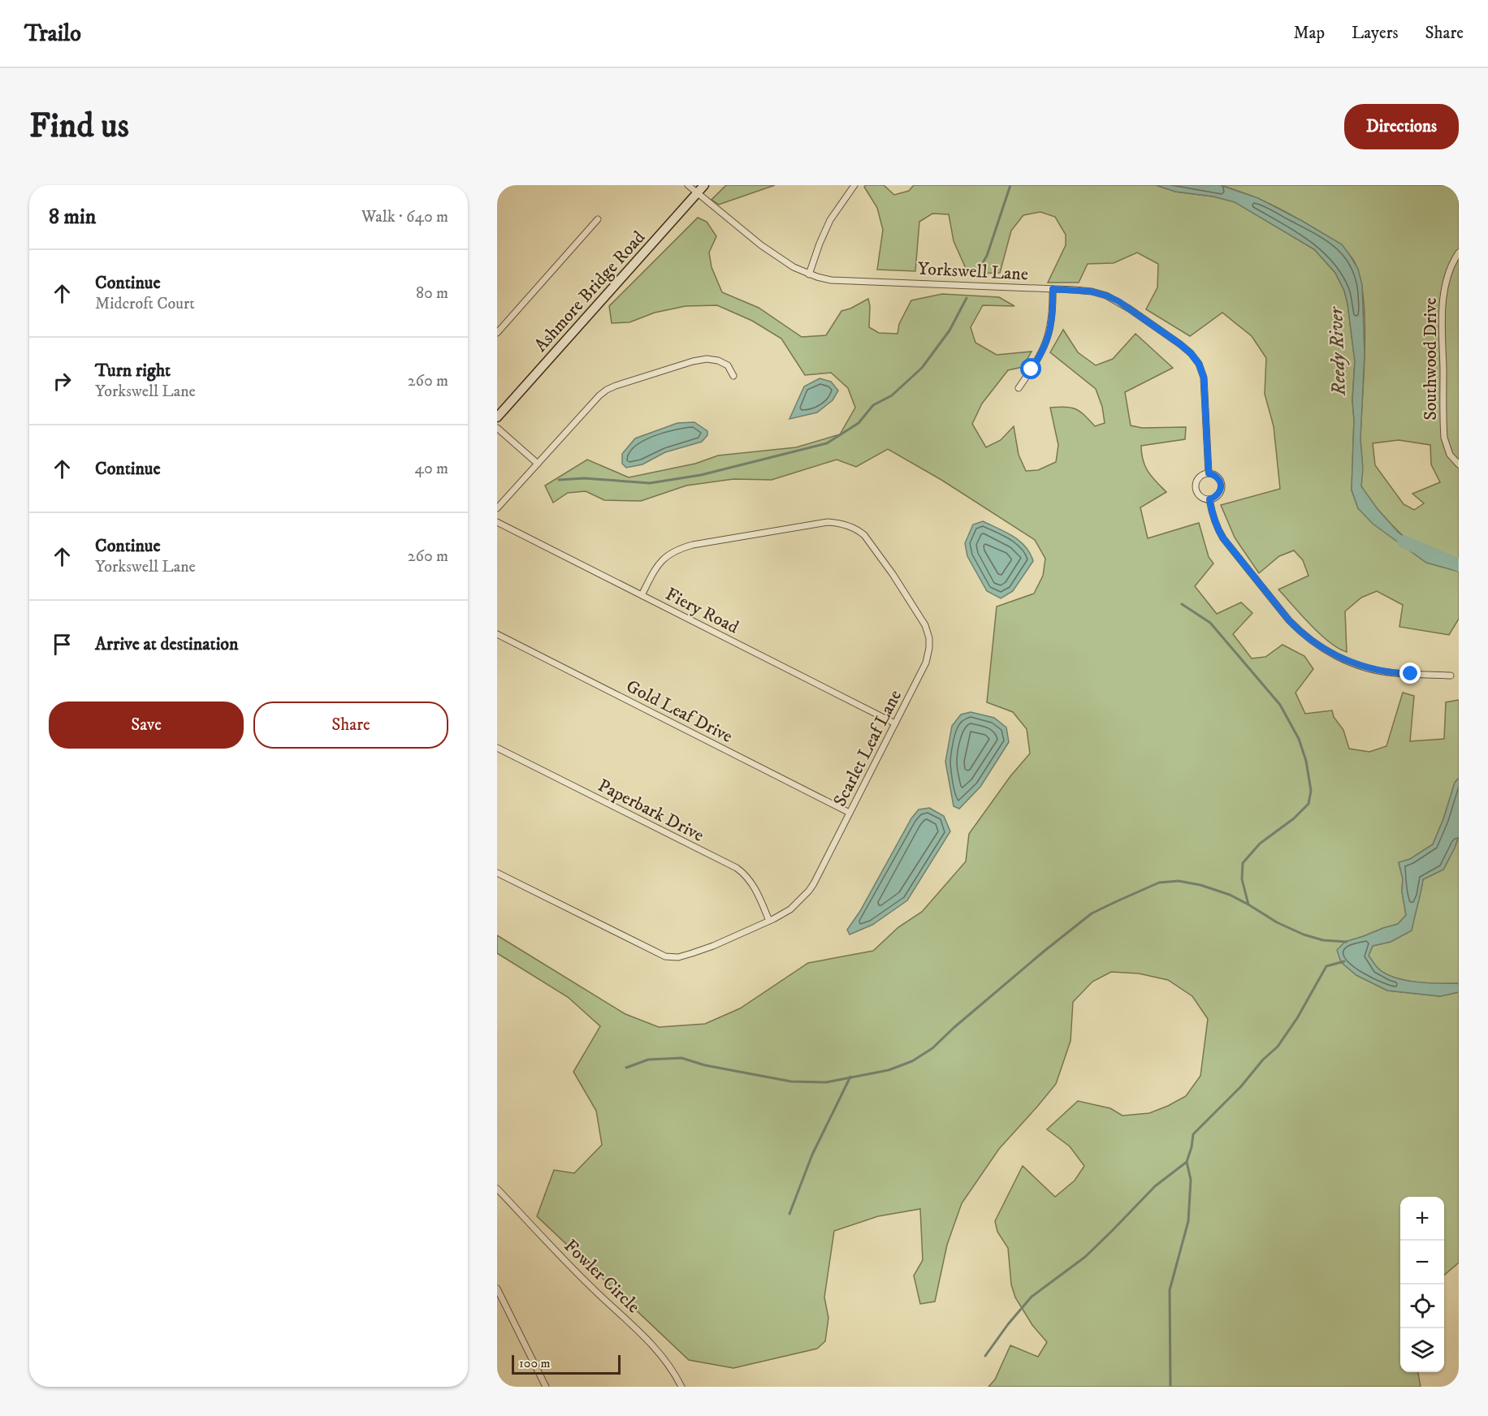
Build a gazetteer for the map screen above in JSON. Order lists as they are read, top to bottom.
{
  "streets": {
    "main road": ["Ashmore Bridge Road"],
    "street": [
      "Yorkswell Lane",
      "Southwood Drive",
      "Fiery Road",
      "Gold Leaf Drive",
      "Scarlet Leaf Lane",
      "Paperbark Drive",
      "Fowler Circle"
    ]
  },
  "crossings": [
    ["Yorkswell Lane", "Ashmore Bridge Road"],
    ["Fiery Road", "Scarlet Leaf Lane"],
    ["Gold Leaf Drive", "Scarlet Leaf Lane"],
    ["Scarlet Leaf Lane", "Paperbark Drive"]
  ],
  "water": ["Reedy River"],
  "scale_bar": "100 m",
  "page": {
    "header": "Trailo",
    "nav": ["Map", "Layers", "Share"],
    "buttons": [
      "Directions",
      ["Save", "Share"]
    ],
    "title": "Find us",
    "heading": ["8 min", "Walk · 640 m"],
    "list": [
      ["Continue", "Midcroft Court", "80 m"],
      ["Turn right", "Yorkswell Lane", "260 m"],
      ["Continue", "40 m"],
      ["Continue", "Yorkswell Lane", "260 m"],
      "Arrive at destination"
    ],
    "map_buttons": ["+", "−"],
    "scale": "100 m"
  }
}
